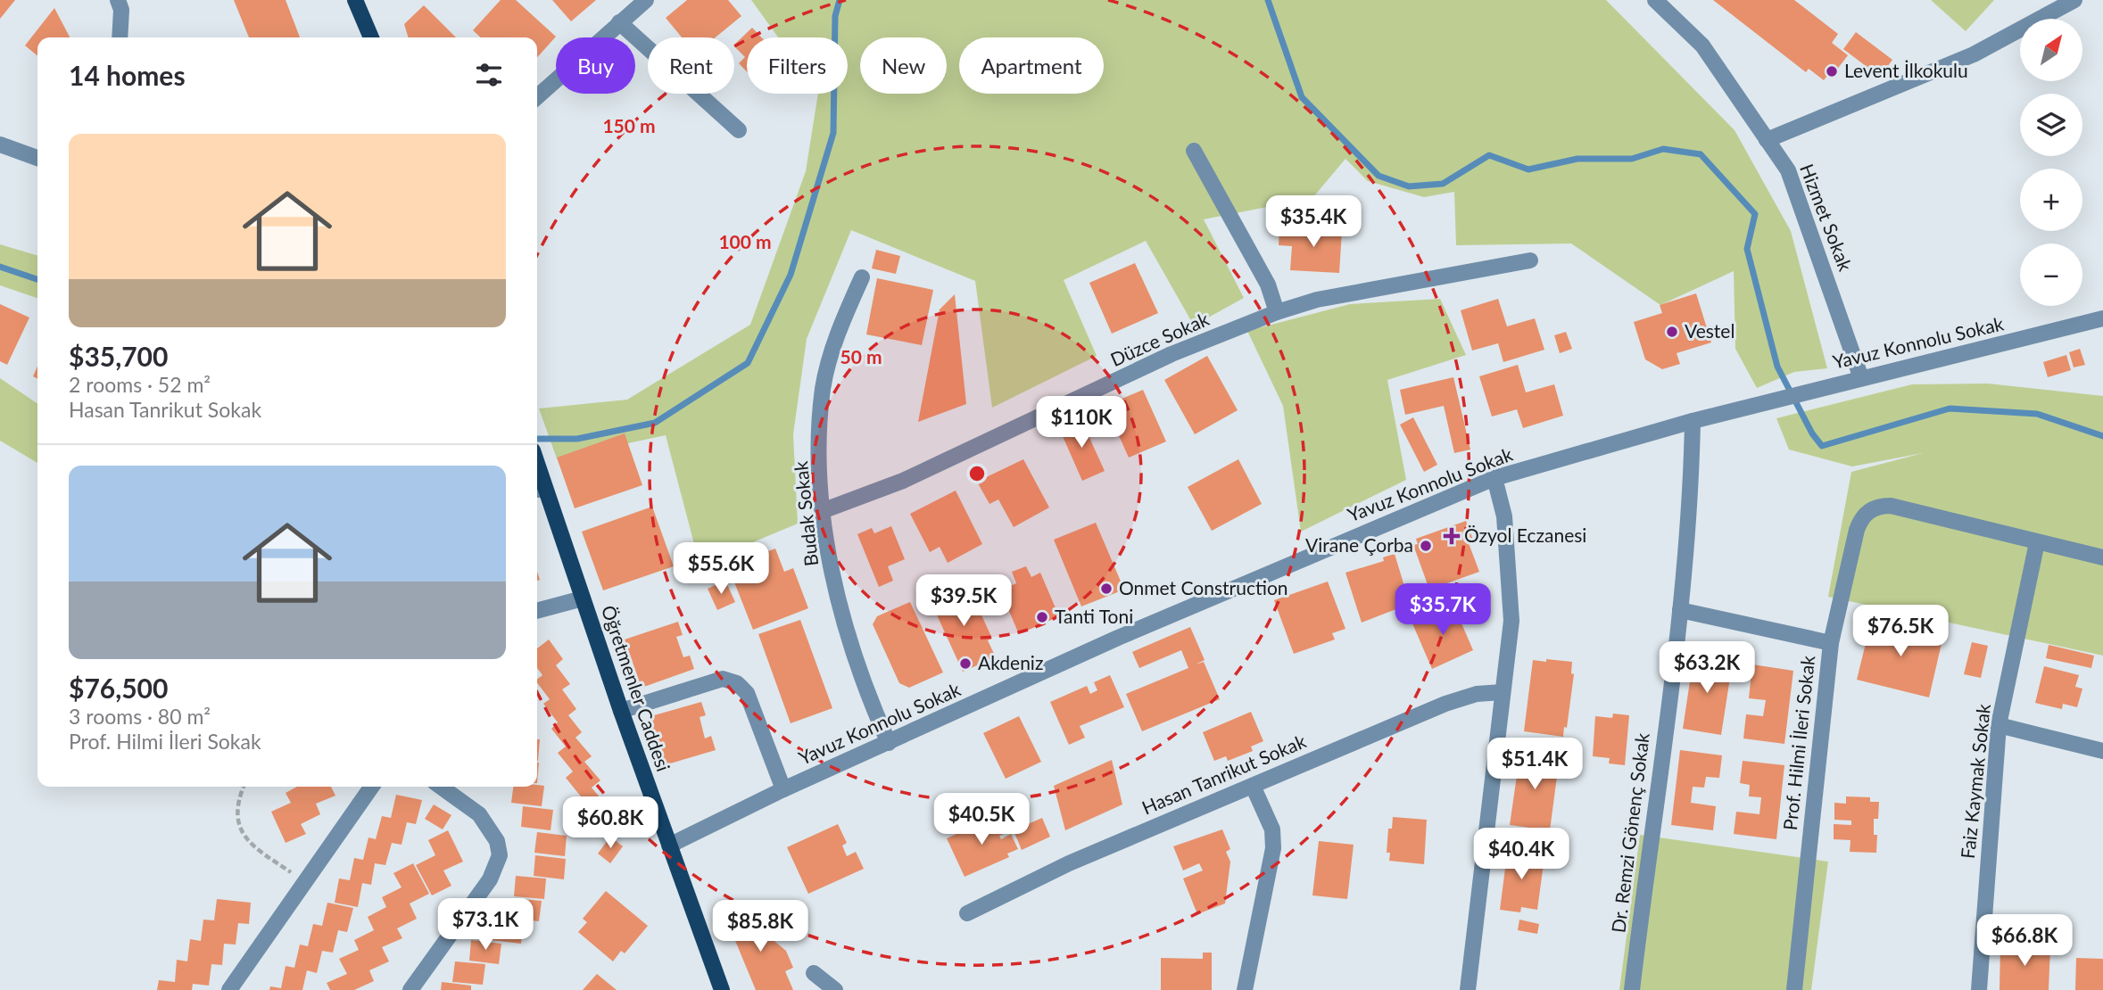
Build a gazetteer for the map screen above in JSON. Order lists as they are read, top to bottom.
{
  "streets": {
    "main road": ["Öğretmenler Caddesi"],
    "street": [
      "Hizmet Sokak",
      "Düzce Sokak",
      "Yavuz Konnolu Sokak",
      "Budak Sokak",
      "Prof. Hilmi İleri Sokak",
      "Hasan Tanrikut Sokak",
      "Faiz Kaymak Sokak",
      "Dr. Remzi Gönenç Sokak"
    ]
  },
  "crossings": [
    ["Hizmet Sokak", "Yavuz Konnolu Sokak"],
    ["Düzce Sokak", "Budak Sokak"],
    ["Yavuz Konnolu Sokak", "Budak Sokak"],
    ["Yavuz Konnolu Sokak", "Öğretmenler Caddesi"],
    ["Yavuz Konnolu Sokak", "Dr. Remzi Gönenç Sokak"],
    ["Prof. Hilmi İleri Sokak", "Faiz Kaymak Sokak"]
  ],
  "places": {
    "other": [
      "Levent İlkokulu",
      "Vestel",
      "Virane Çorba",
      "Onmet Construction",
      "Tanti Toni",
      "Akdeniz"
    ],
    "health": ["Özyol Eczanesi"]
  },
  "north": "top right",
  "page": {
    "map_buttons": ["+", "−"],
    "chip": [
      "Buy",
      "Rent",
      "Filters",
      "New",
      "Apartment"
    ],
    "heading": "14 homes",
    "list": [
      {
        "name": "$35,700",
        "note": "2 rooms · 52 m² · Hasan Tanrikut Sokak"
      },
      {
        "name": "$76,500",
        "note": "3 rooms · 80 m² · Prof. Hilmi İleri Sokak"
      }
    ],
    "price": [
      "$35.4K",
      "$110K",
      "$55.6K",
      "$39.5K",
      "$35.7K",
      "$76.5K",
      "$63.2K",
      "$51.4K",
      "$40.5K",
      "$60.8K",
      "$40.4K",
      "$73.1K",
      "$85.8K",
      "$66.8K"
    ]
  },
  "rings": ["150 m", "100 m", "50 m"]
}
